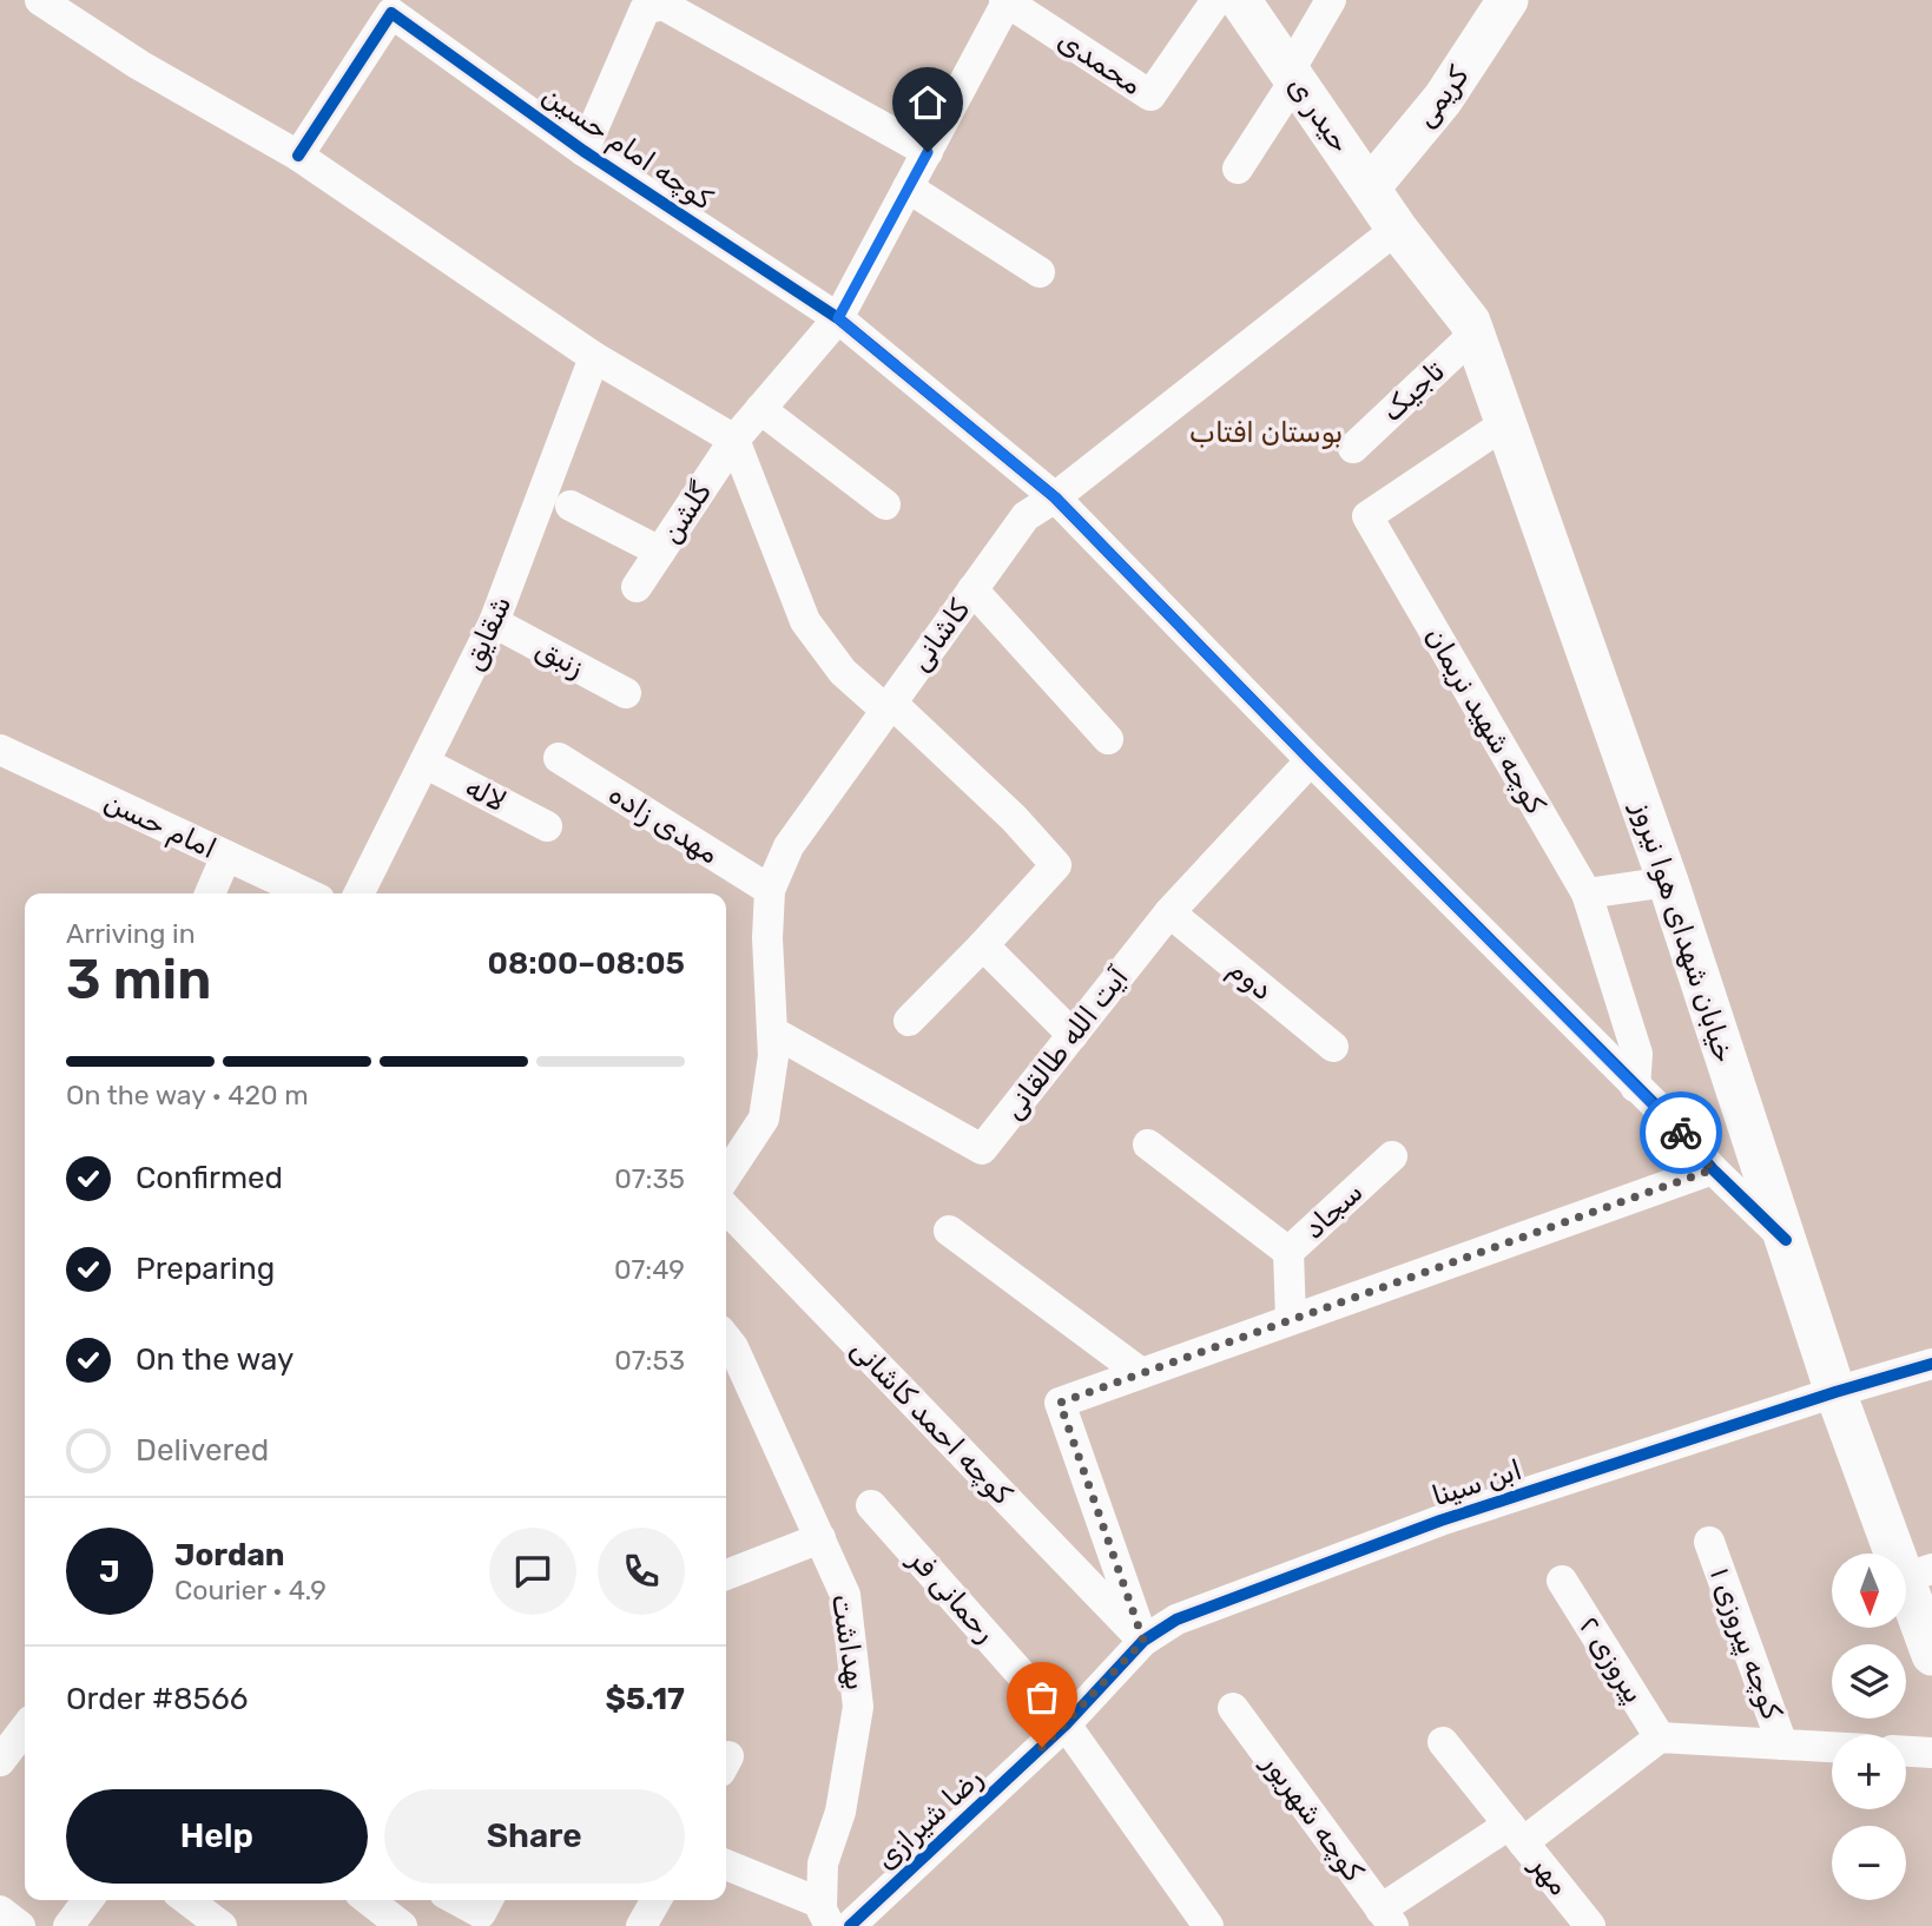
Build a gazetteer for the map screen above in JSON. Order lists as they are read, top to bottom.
{
  "streets": {
    "main road": ["کریمی", "حیدر ی", "خیابان شهدای هوا نیروز"],
    "street": [
      "محمدی",
      "کوچه امام حسین",
      "تاجیک",
      "گلشن",
      "شقایق",
      "کاشانی",
      "زنبق",
      "کوچه شهید نریمان",
      "لاله",
      "مهدی زاده",
      "امام حسن",
      "دوم",
      "آیت الله طالقانی",
      "سجاد",
      "کوچه احمد کاشانی",
      "ابن سینا",
      "رحمانی فر",
      "بهداشت",
      "کوچه پیروزی ۱",
      "پیروزی ۲",
      "کوچه شهریور",
      "رضا شیرازی",
      "مهر"
    ]
  },
  "crossings": [
    ["محمدی", "گلشن"],
    ["کریمی", "حیدر ی"],
    ["حیدر ی", "کاشانی"],
    ["حیدر ی", "خیابان شهدای هوا نیروز"],
    ["کوچه امام حسین", "گلشن"],
    ["تاجیک", "خیابان شهدای هوا نیروز"],
    ["شقایق", "زنبق"],
    ["شقایق", "لاله"],
    ["کاشانی", "مهدی زاده"],
    ["کاشانی", "خیابان شهدای هوا نیروز"],
    ["کاشانی", "آیت الله طالقانی"],
    ["کوچه شهید نریمان", "خیابان شهدای هوا نیروز"],
    ["خیابان شهدای هوا نیروز", "ابن سینا"],
    ["دوم", "آیت الله طالقانی"],
    ["کوچه احمد کاشانی", "ابن سینا"],
    ["کوچه احمد کاشانی", "رضا شیرازی"],
    ["ابن سینا", "رضا شیرازی"],
    ["رحمانی فر", "رضا شیرازی"]
  ],
  "parks": ["بوستان افتاب"],
  "north": "bottom",
  "page": {
    "heading": ["3 min", "Arriving in", "08:00–08:05"],
    "panel": [
      "Jordan",
      "Courier · 4.9",
      "Order #8566",
      "$5.17"
    ],
    "bar": "On the way · 420 m",
    "list": [
      ["Confirmed", "07:35"],
      ["Preparing", "07:49"],
      ["On the way", "07:53"],
      "Delivered"
    ],
    "round": "J",
    "map_buttons": ["+", "−"],
    "buttons": ["Help", "Share"]
  }
}
